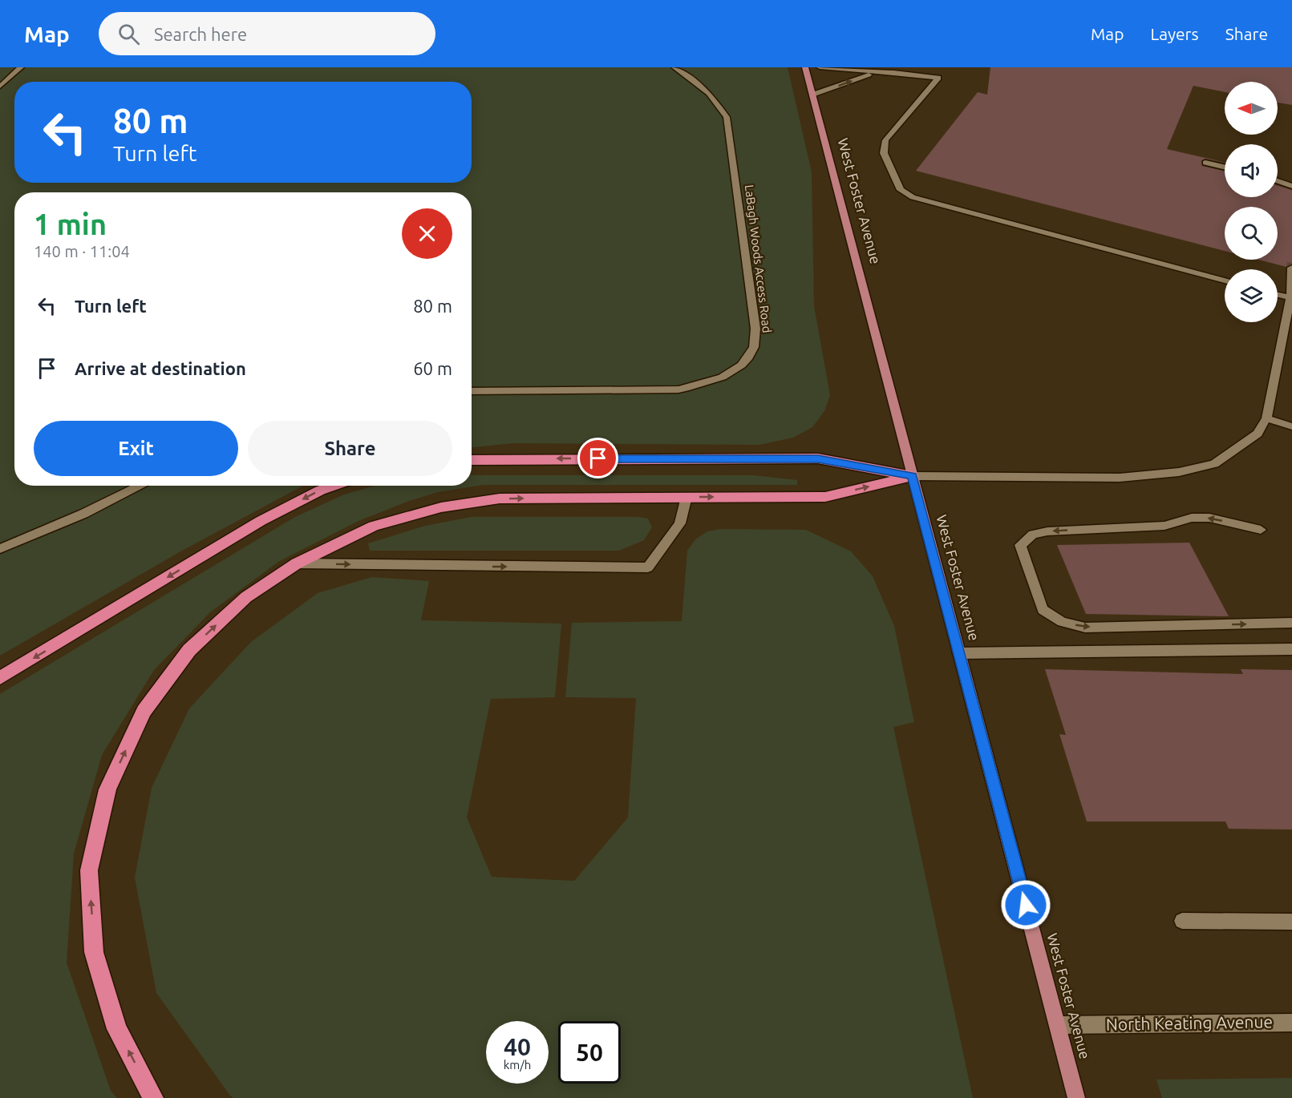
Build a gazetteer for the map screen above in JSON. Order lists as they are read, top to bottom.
{
  "streets": {
    "main road": ["West Foster Avenue"],
    "street": ["LaBagh Woods Access Road", "North Keating Avenue"]
  },
  "crossings": [
    ["West Foster Avenue", "North Keating Avenue"]
  ],
  "north": "left",
  "page": {
    "header": "Map",
    "search": "Search here",
    "nav": ["Map", "Layers", "Share"],
    "turn": ["80 m", "Turn left"],
    "heading": ["1 min", "140 m · 11:04"],
    "list": [
      {
        "name": "Turn left",
        "value": "80 m"
      },
      {
        "name": "Arrive at destination",
        "value": "60 m"
      }
    ],
    "buttons": ["Exit", "Share"],
    "speed": "40 km/h",
    "limit": "50"
  }
}
